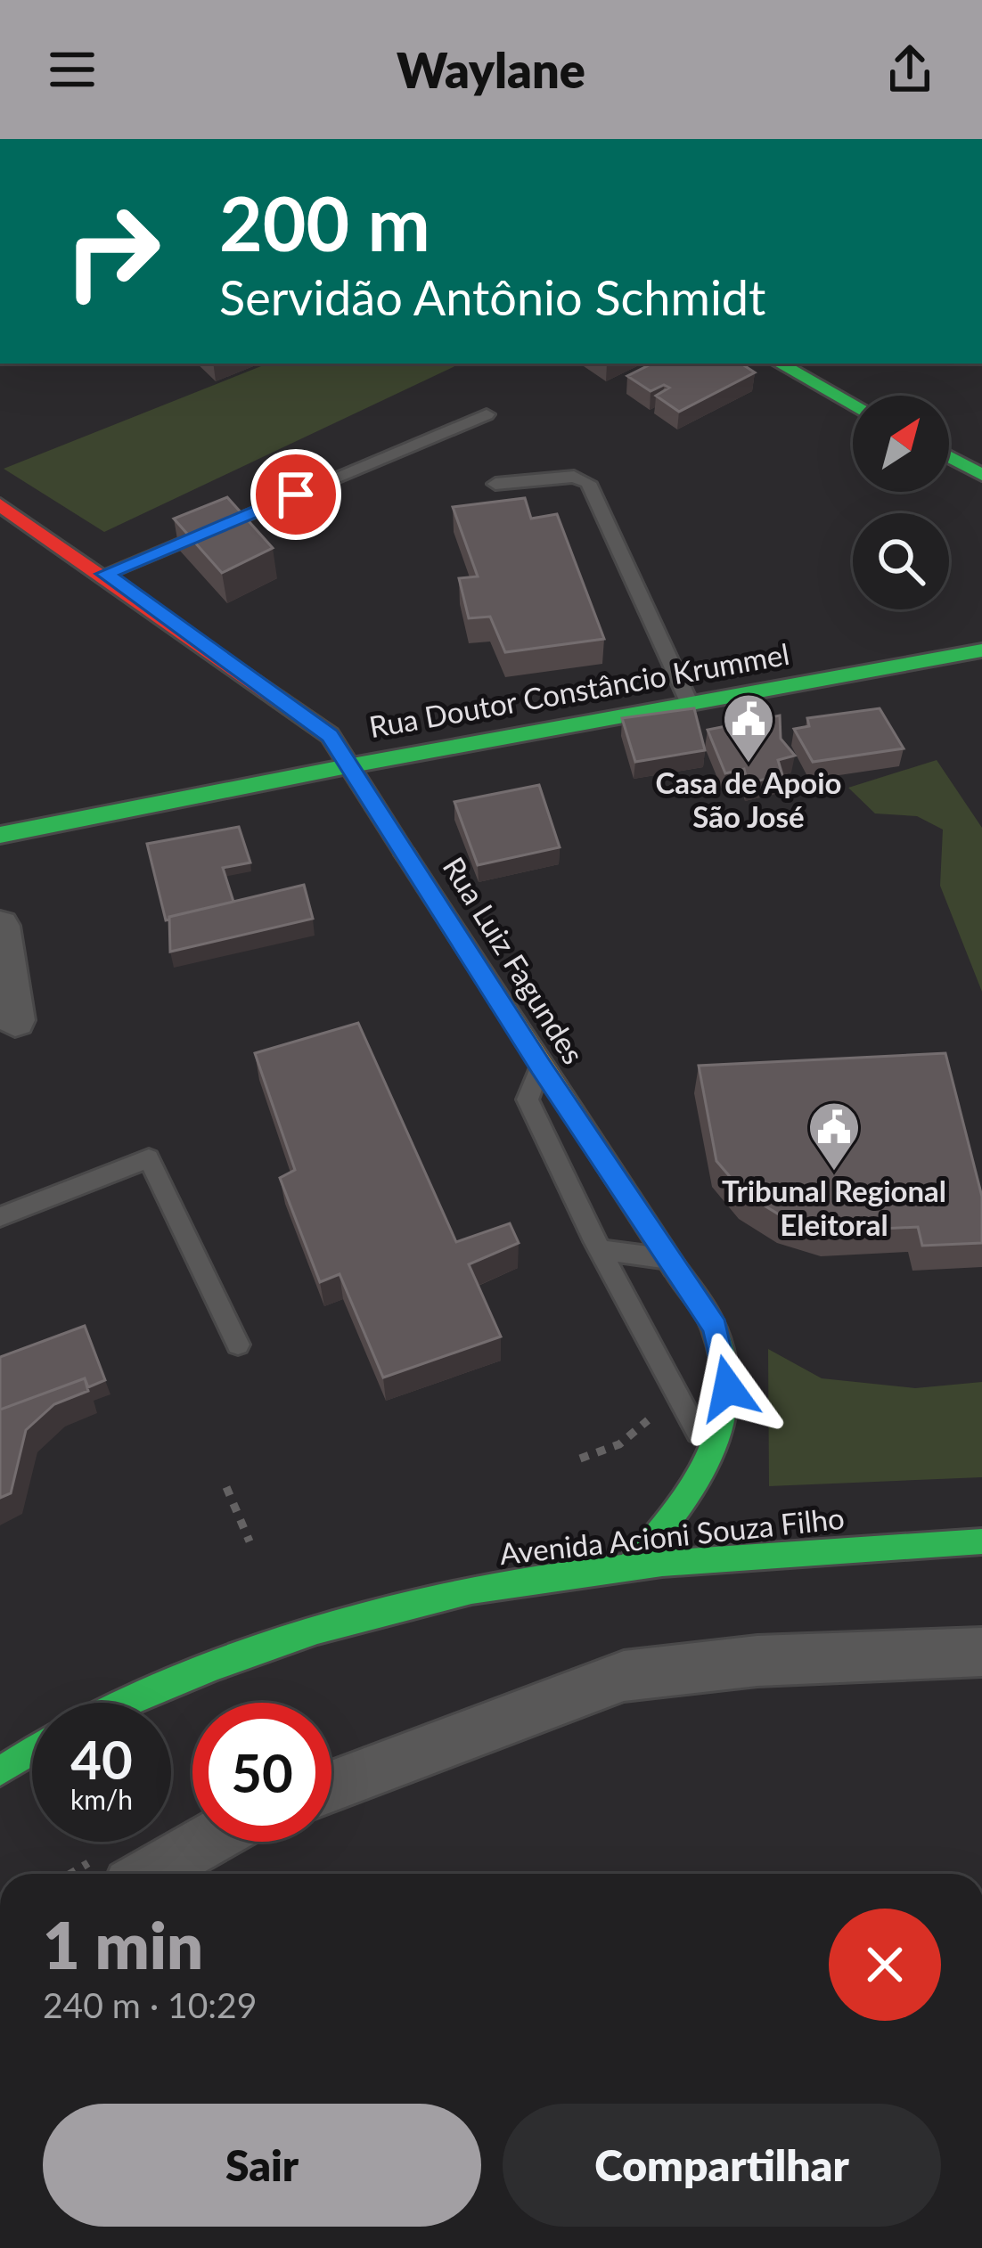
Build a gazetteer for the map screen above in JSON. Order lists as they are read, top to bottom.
{
  "streets": {
    "main road": ["Rua Doutor Constâncio Krummel", "Rua Luiz Fagundes", "Avenida Acioni Souza Filho"]
  },
  "crossings": [
    ["Rua Doutor Constâncio Krummel", "Rua Luiz Fagundes"],
    ["Rua Luiz Fagundes", "Avenida Acioni Souza Filho"]
  ],
  "places": {
    "public building": ["Casa de Apoio São José", "Tribunal Regional Eleitoral"]
  },
  "north": "top right",
  "page": {
    "header": "Waylane",
    "turn": ["200 m", "Servidão Antônio Schmidt"],
    "speed": "40 km/h",
    "limit": "50",
    "heading": ["1 min", "240 m · 10:29"],
    "buttons": ["Sair", "Compartilhar"]
  }
}
